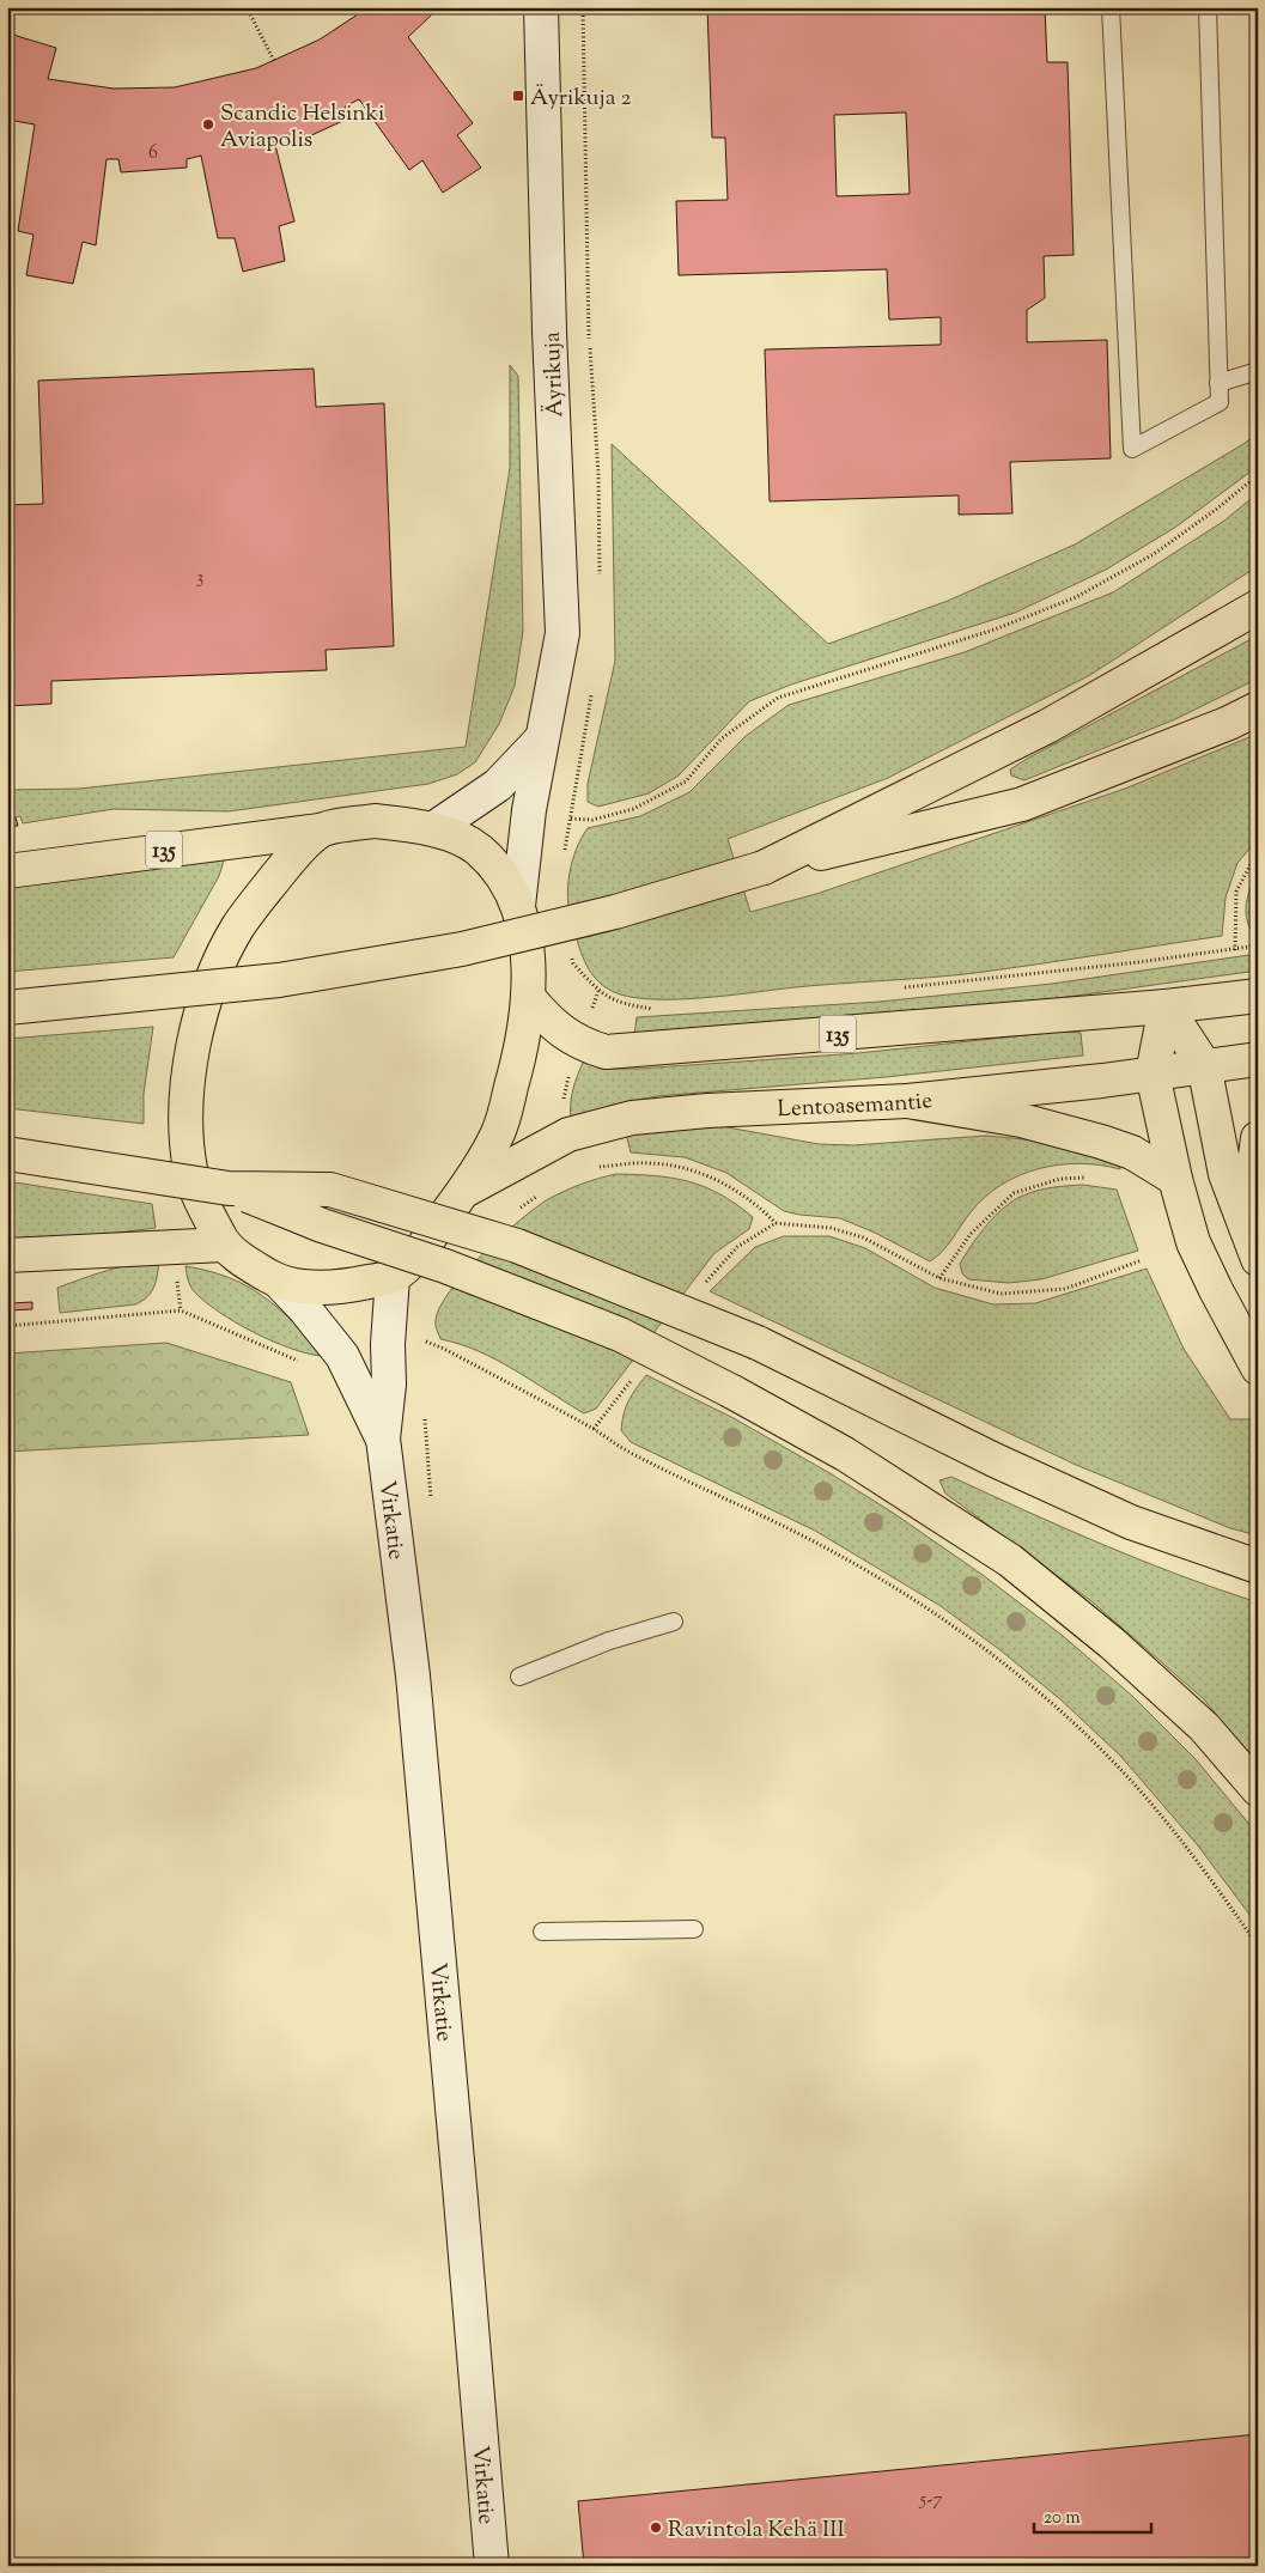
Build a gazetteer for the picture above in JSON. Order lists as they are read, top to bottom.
{
  "streets": {
    "main road": ["135", "Lentoasemantie"],
    "street": ["Äyrikuja", "Virkatie"]
  },
  "crossings": [
    ["Äyrikuja", "135"]
  ],
  "places": {
    "transit": ["Äyrikuja 2"],
    "other": ["Scandic Helsinki Aviapolis", "Ravintola Kehä III"]
  },
  "house_numbers": ["6", "3", "5-7"],
  "scale_bar": "20 m"
}
